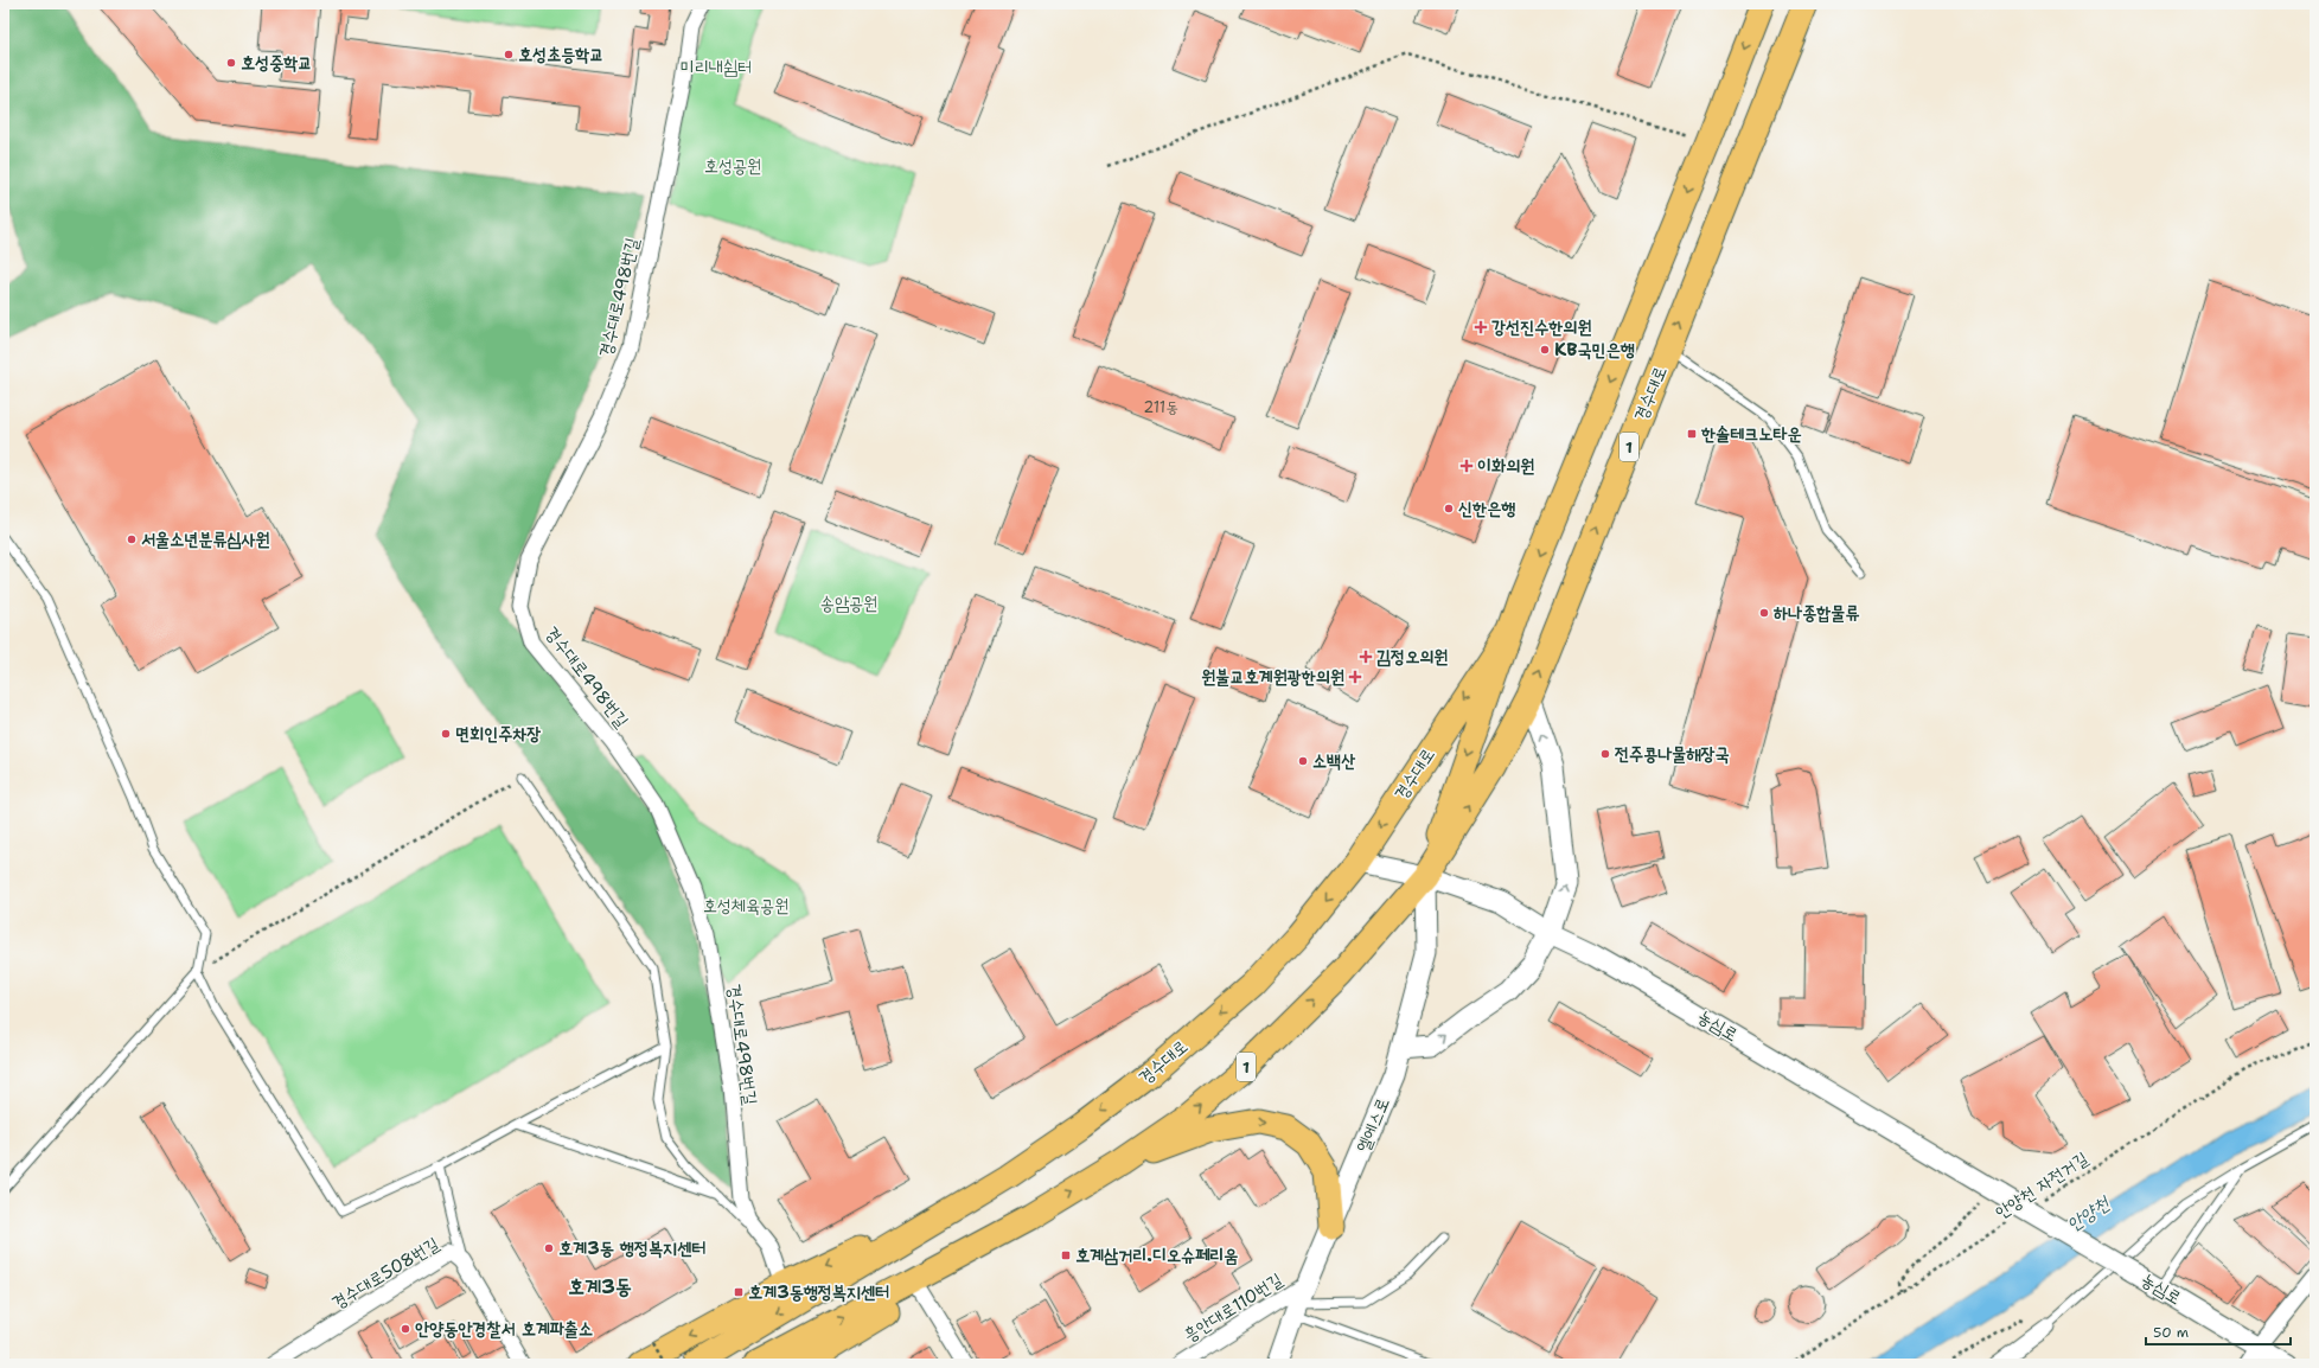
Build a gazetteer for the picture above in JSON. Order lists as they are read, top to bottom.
{
  "streets": {
    "main road": ["경수대로", "1"],
    "street": [
      "경수대로498번길",
      "농심로",
      "엘에스로",
      "경수대로508번길",
      "흥안대로110번길"
    ],
    "path": ["안양천 자전거길"]
  },
  "crossings": [
    ["경수대로", "농심로"],
    ["경수대로", "엘에스로"],
    ["농심로", "엘에스로"],
    ["엘에스로", "흥안대로110번길"]
  ],
  "districts": ["호계3동"],
  "water": ["안양천"],
  "parks": [
    "미리내쉼터",
    "호성공원",
    "송암공원",
    "호성체육공원"
  ],
  "places": {
    "other": [
      "호성초등학교",
      "호성중학교",
      "KB국민은행",
      "신한은행",
      "서울소년분류심사원",
      "하나종합물류",
      "면회인주차장",
      "전주콩나물해장국",
      "소백산",
      "호계3동 행정복지센터",
      "안양동안경찰서 호계파출소"
    ],
    "health": [
      "강선진수한의원",
      "이화의원",
      "김정오의원",
      "원불교호계원광한의원"
    ],
    "transit": ["한솔테크노타운", "호계삼거리.디오슈페리움", "호계3동행정복지센터"]
  },
  "house_numbers": ["211동"],
  "scale_bar": "50 m"
}
